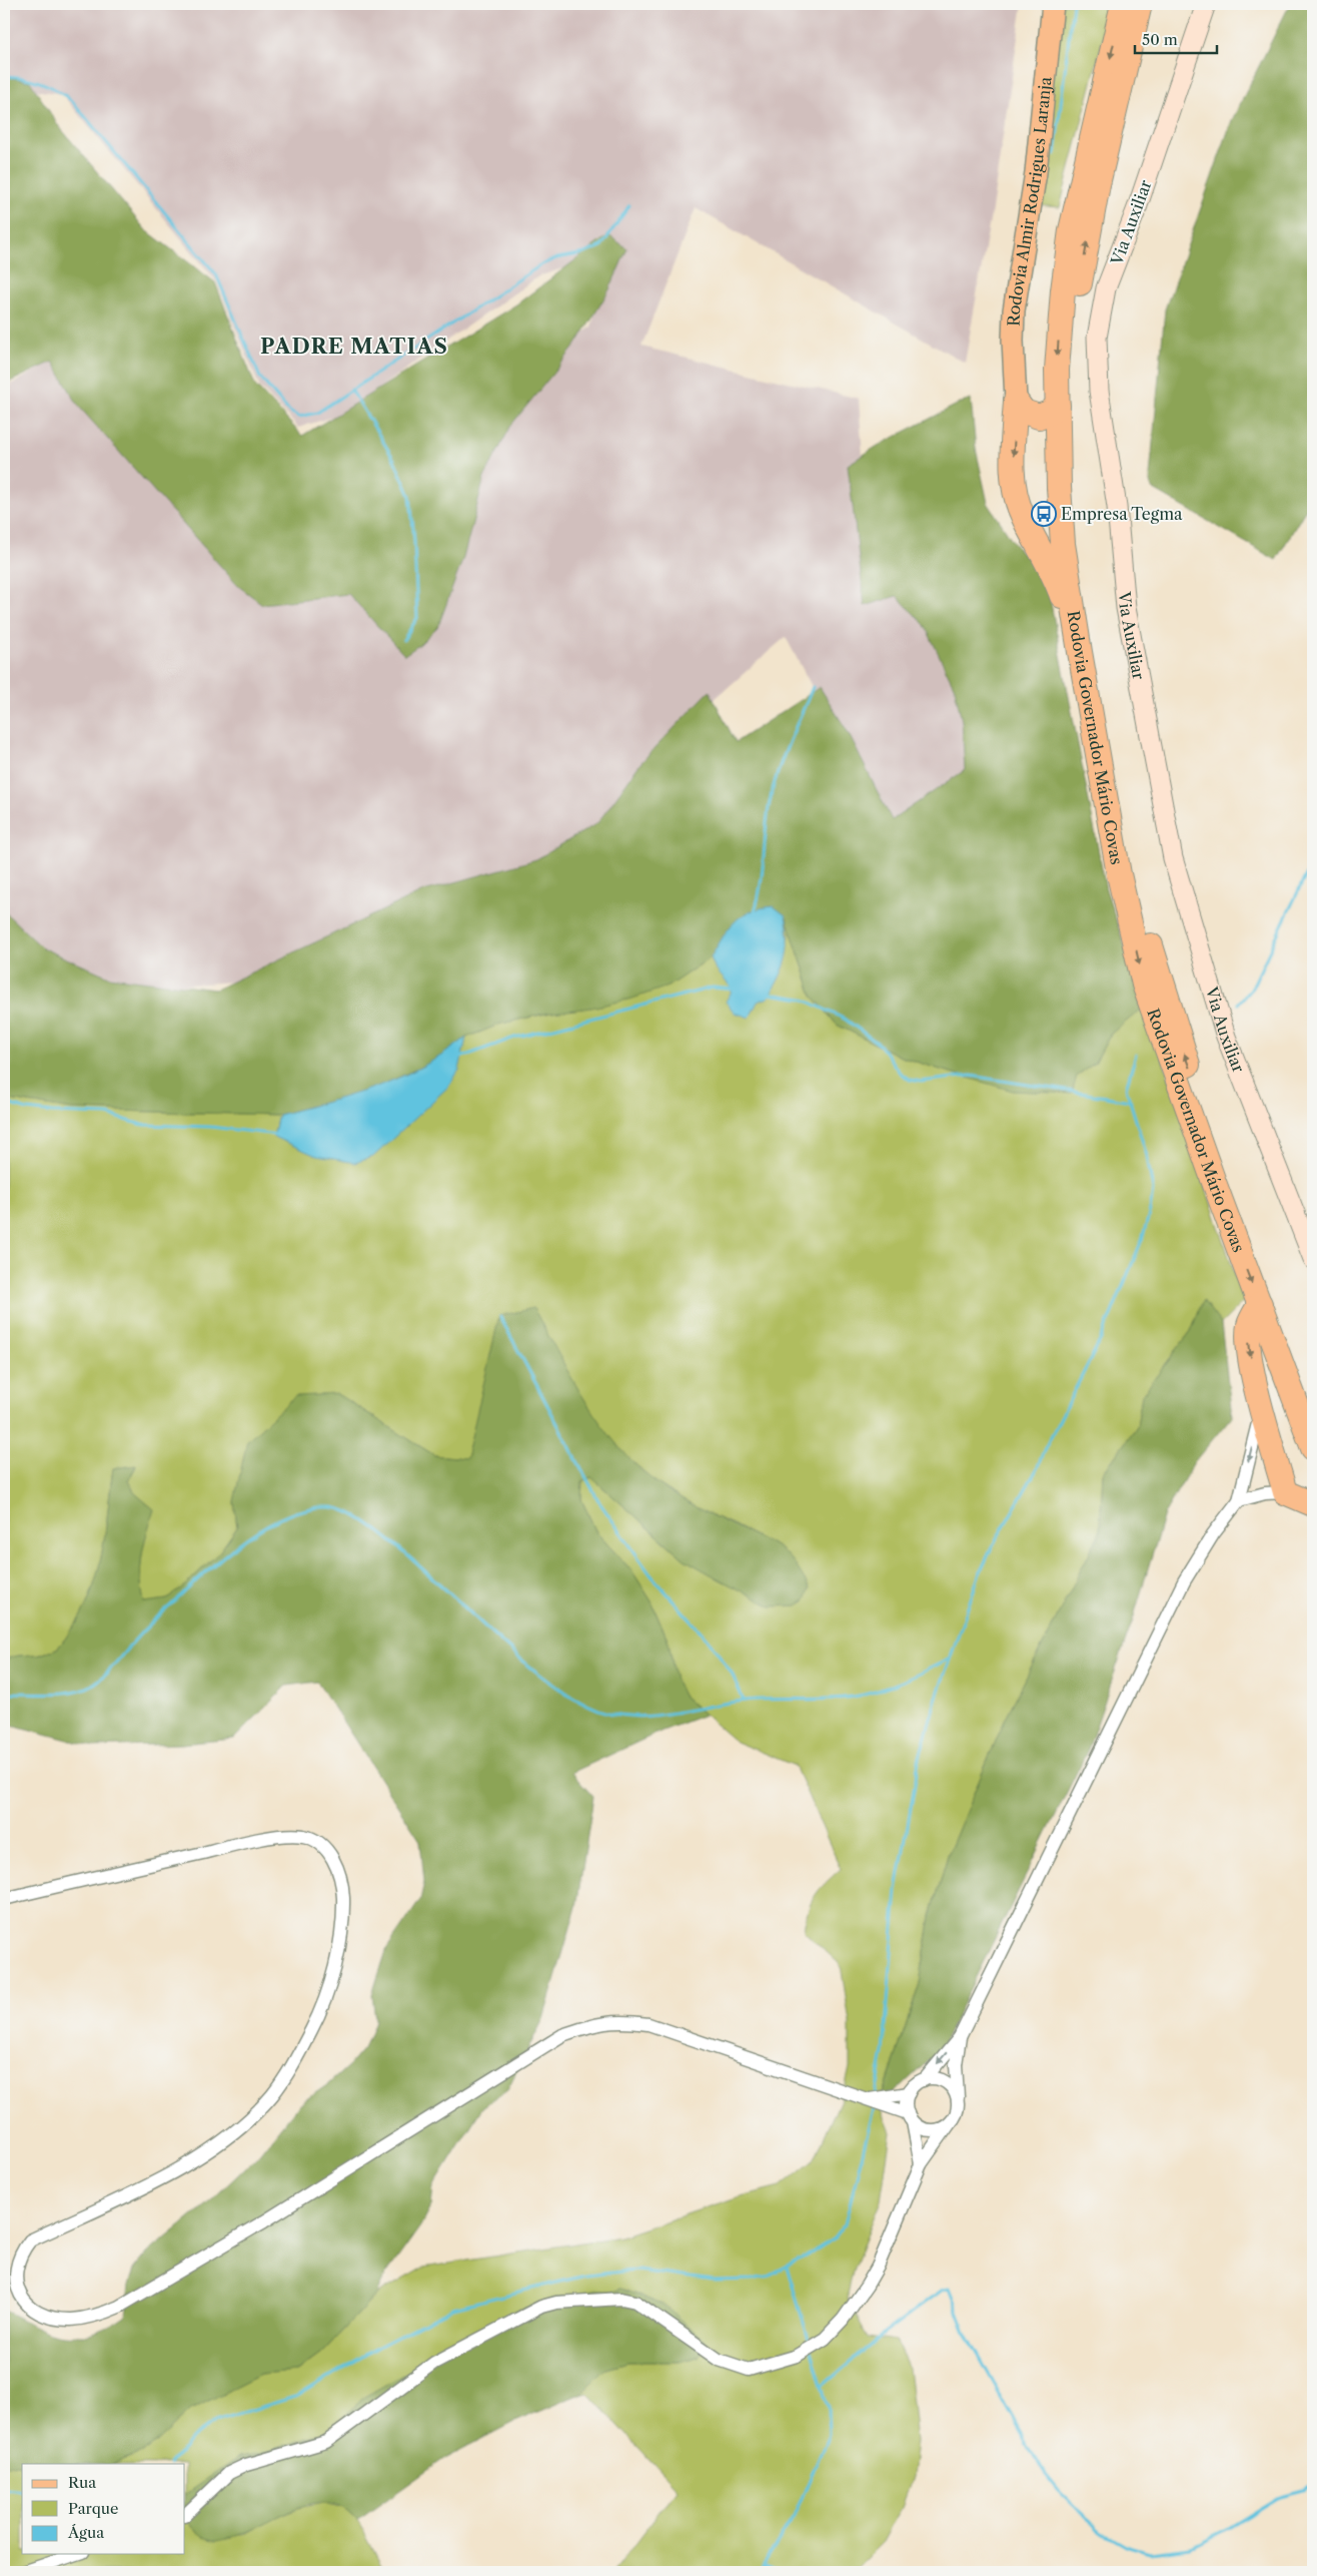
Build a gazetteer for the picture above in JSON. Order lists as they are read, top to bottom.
{
  "streets": {
    "highway": ["Rodovia Governador Mário Covas"],
    "main road": ["Rodovia Almir Rodrigues Laranja"],
    "street": ["Via Auxiliar"]
  },
  "districts": ["PADRE MATIAS"],
  "places": {
    "bus stop": ["Empresa Tegma"]
  },
  "legend": ["Rua", "Parque", "Água"],
  "scale_bar": "50 m"
}
